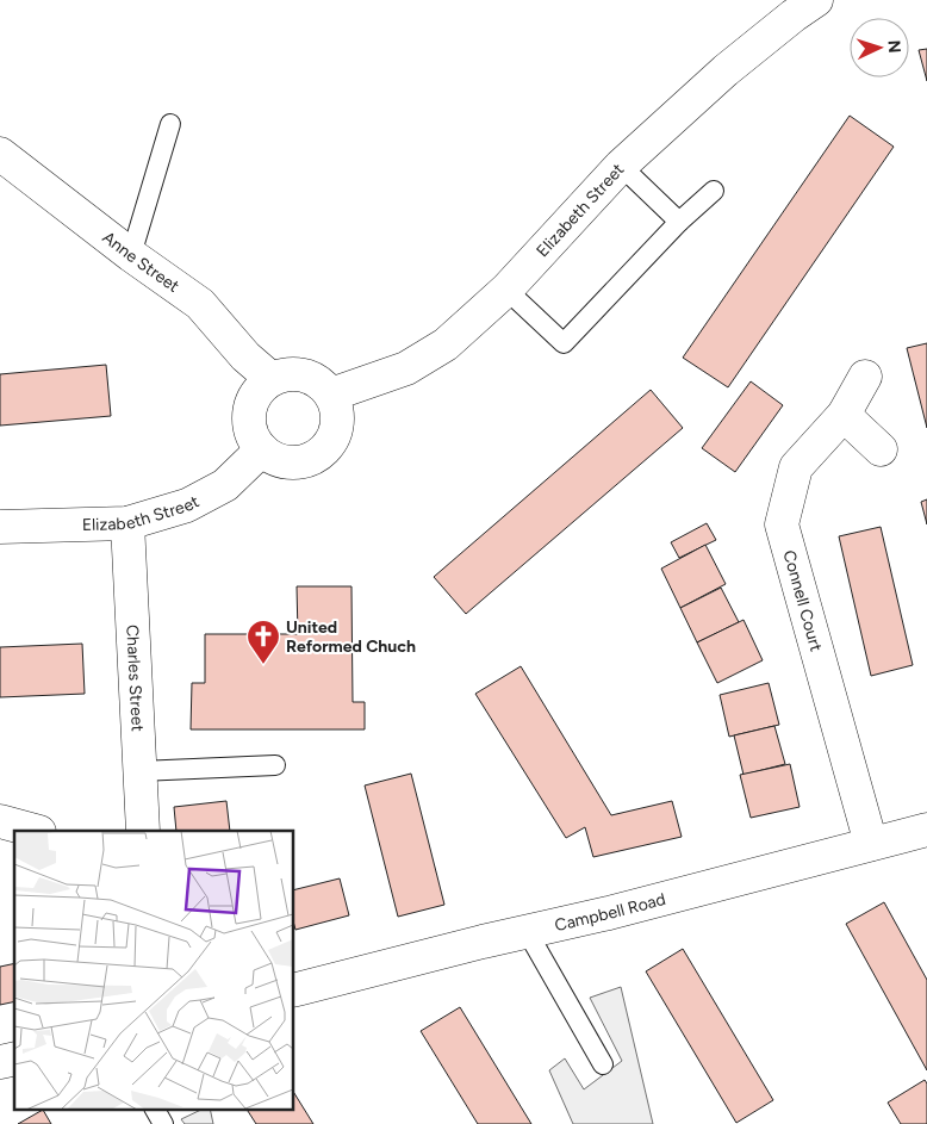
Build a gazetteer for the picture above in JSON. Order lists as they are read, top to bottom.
{
  "streets": {
    "street": [
      "Elizabeth Street",
      "Anne Street",
      "Connell Court",
      "Charles Street",
      "Campbell Road"
    ]
  },
  "crossings": [
    ["Elizabeth Street", "Anne Street"],
    ["Elizabeth Street", "Charles Street"],
    ["Connell Court", "Campbell Road"]
  ],
  "places": {
    "church": ["United Reformed Chuch"]
  },
  "north": "right"
}
